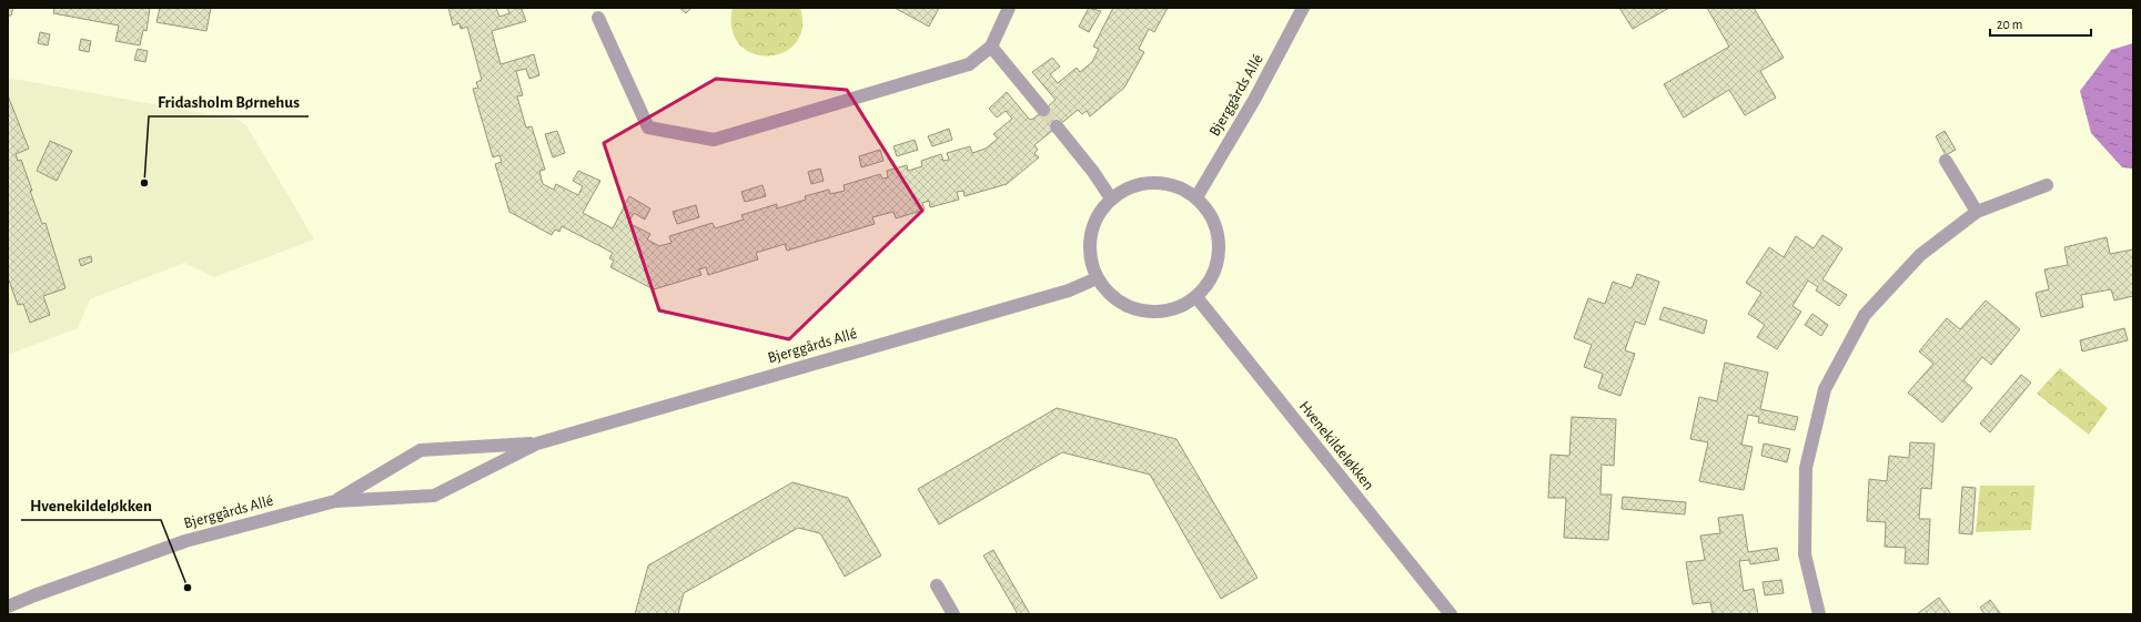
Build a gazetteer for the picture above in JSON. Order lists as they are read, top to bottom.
{
  "streets": {
    "street": ["Bjerggårds Allé", "Hvenekildeløkken"]
  },
  "crossings": [
    ["Bjerggårds Allé", "Hvenekildeløkken"]
  ],
  "places": ["Fridasholm Børnehus", "Hvenekildeløkken"],
  "scale_bar": "20 m"
}
